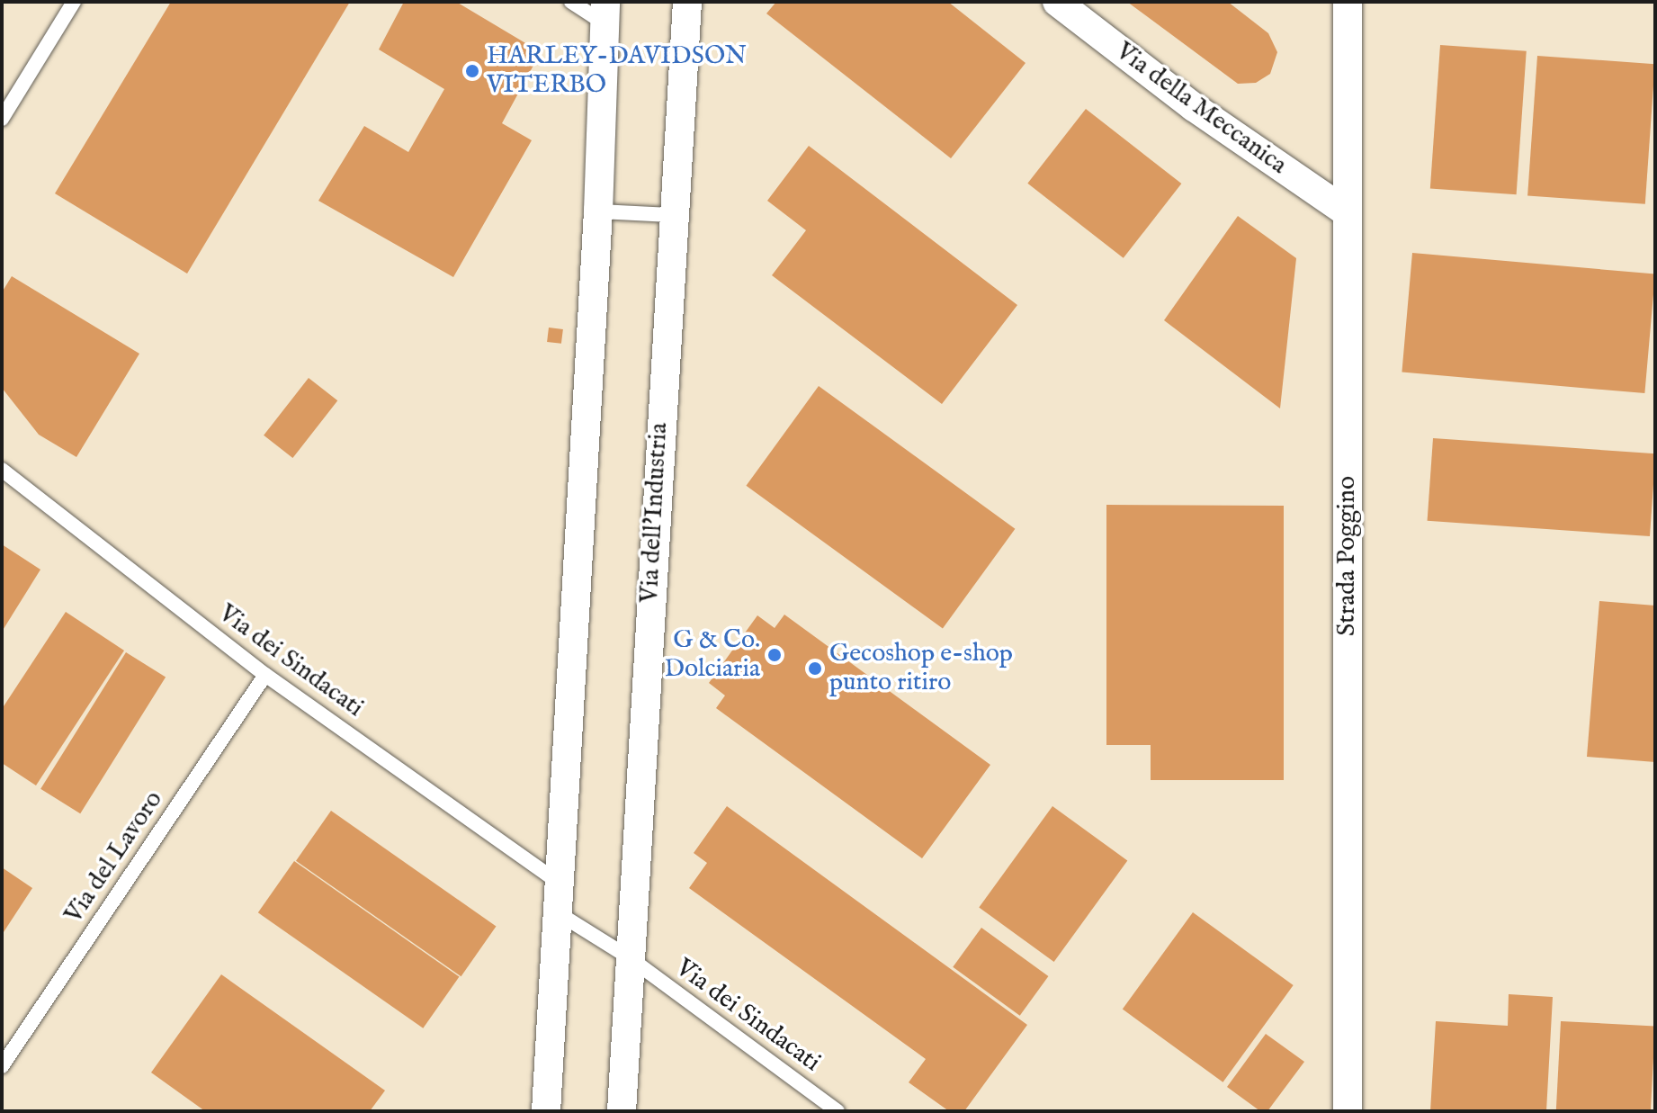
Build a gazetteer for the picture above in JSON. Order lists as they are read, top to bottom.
{
  "streets": {
    "street": ["Via della Meccanica", "Via dell'Industria", "Strada Poggino"],
    "lane": ["Via dei Sindacati", "Via del Lavoro"]
  },
  "crossings": [
    ["Via della Meccanica", "Strada Poggino"],
    ["Via dell'Industria", "Via dei Sindacati"],
    ["Via dei Sindacati", "Via del Lavoro"]
  ],
  "places": ["HARLEY-DAVIDSON VITERBO", "G & Co. Dolciaria", "Gecoshop e-shop punto ritiro"]
}
